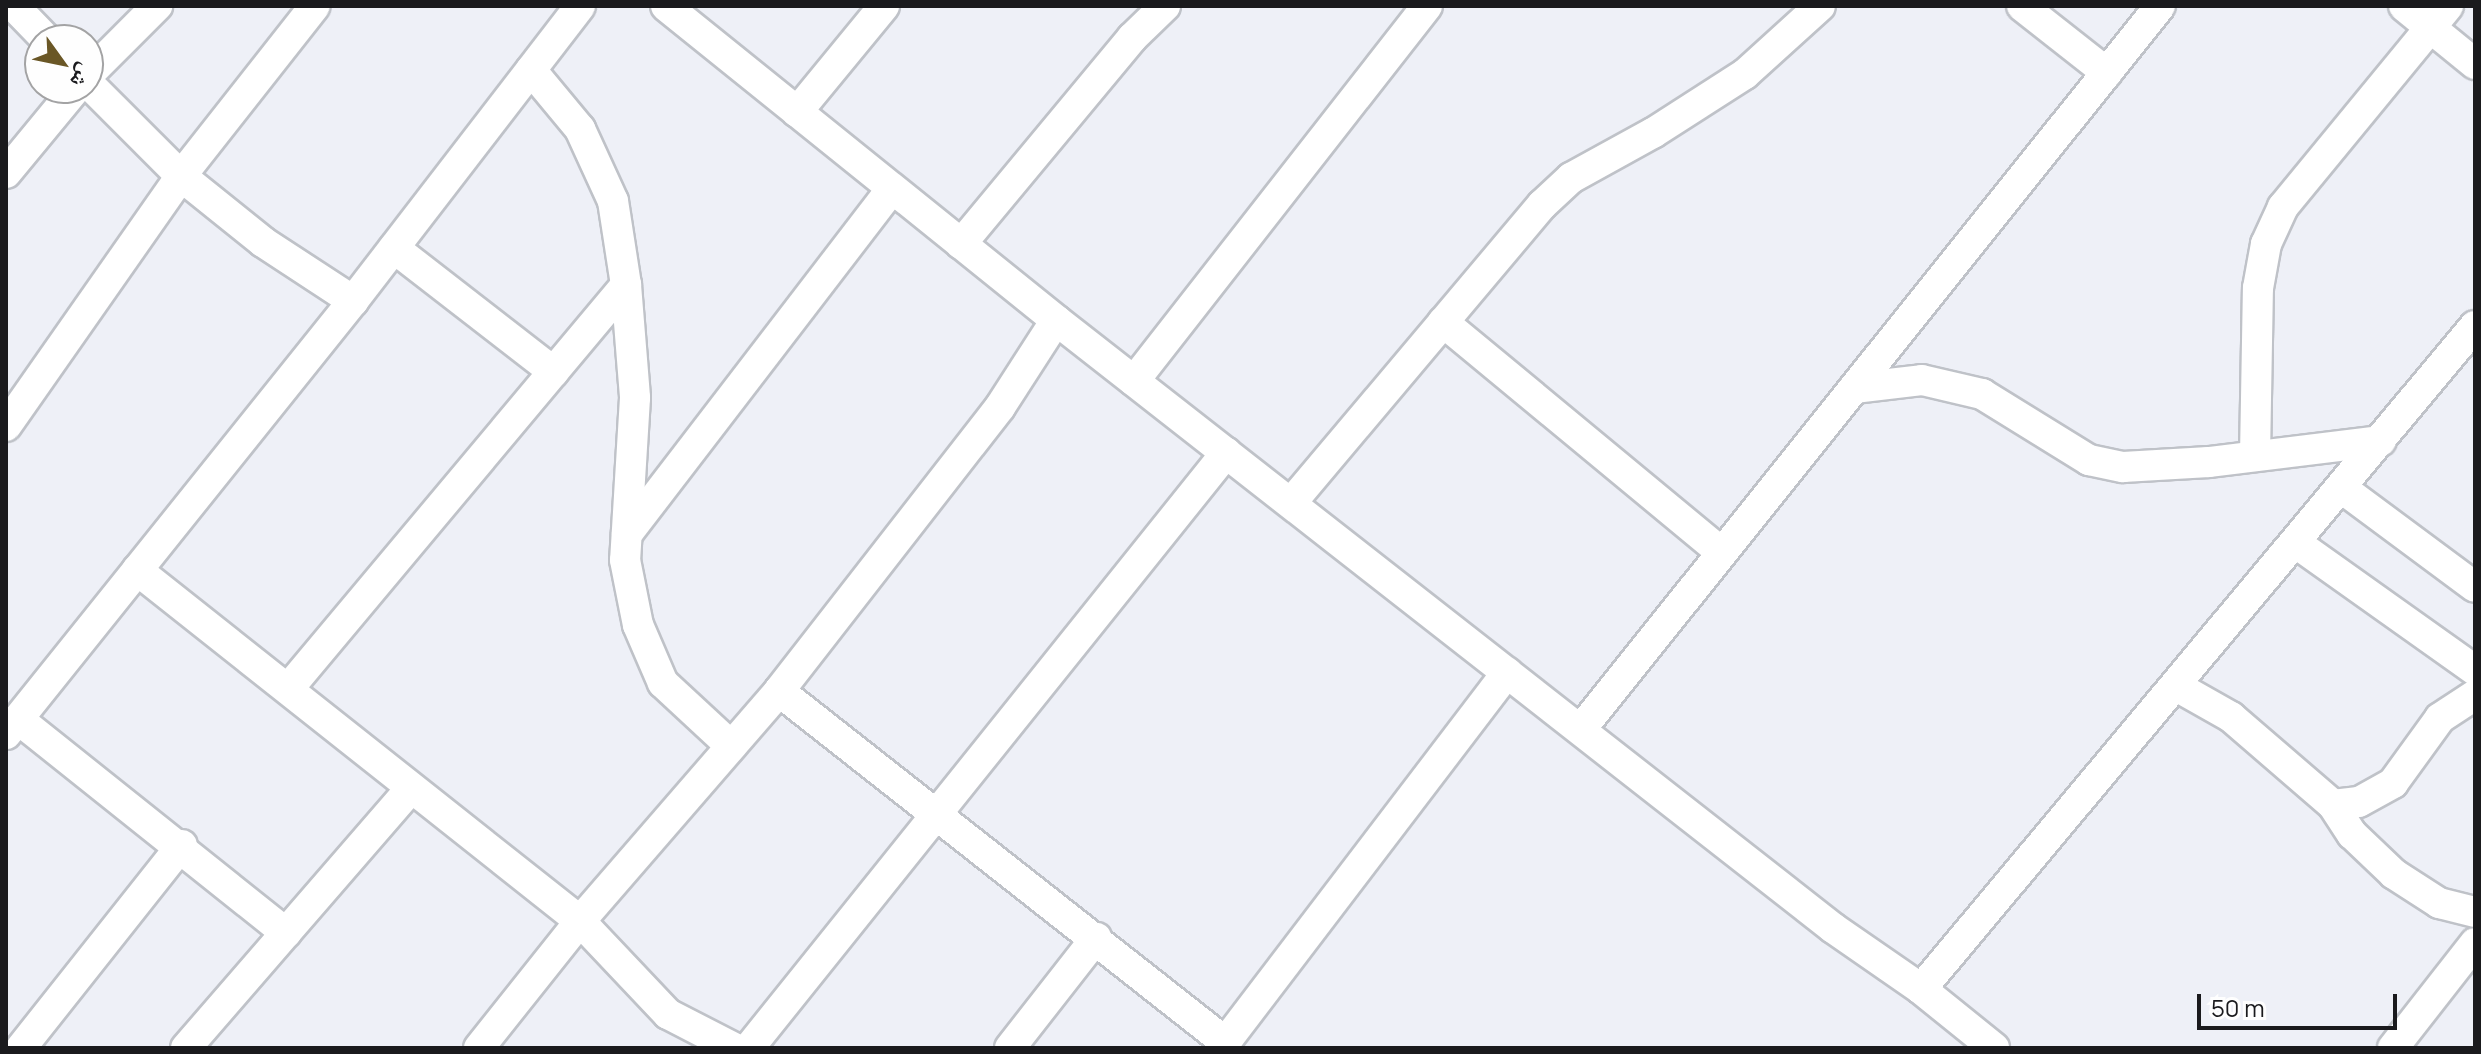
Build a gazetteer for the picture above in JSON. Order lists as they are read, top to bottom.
{
  "scale_bar": "50 m",
  "north": "bottom right"
}
